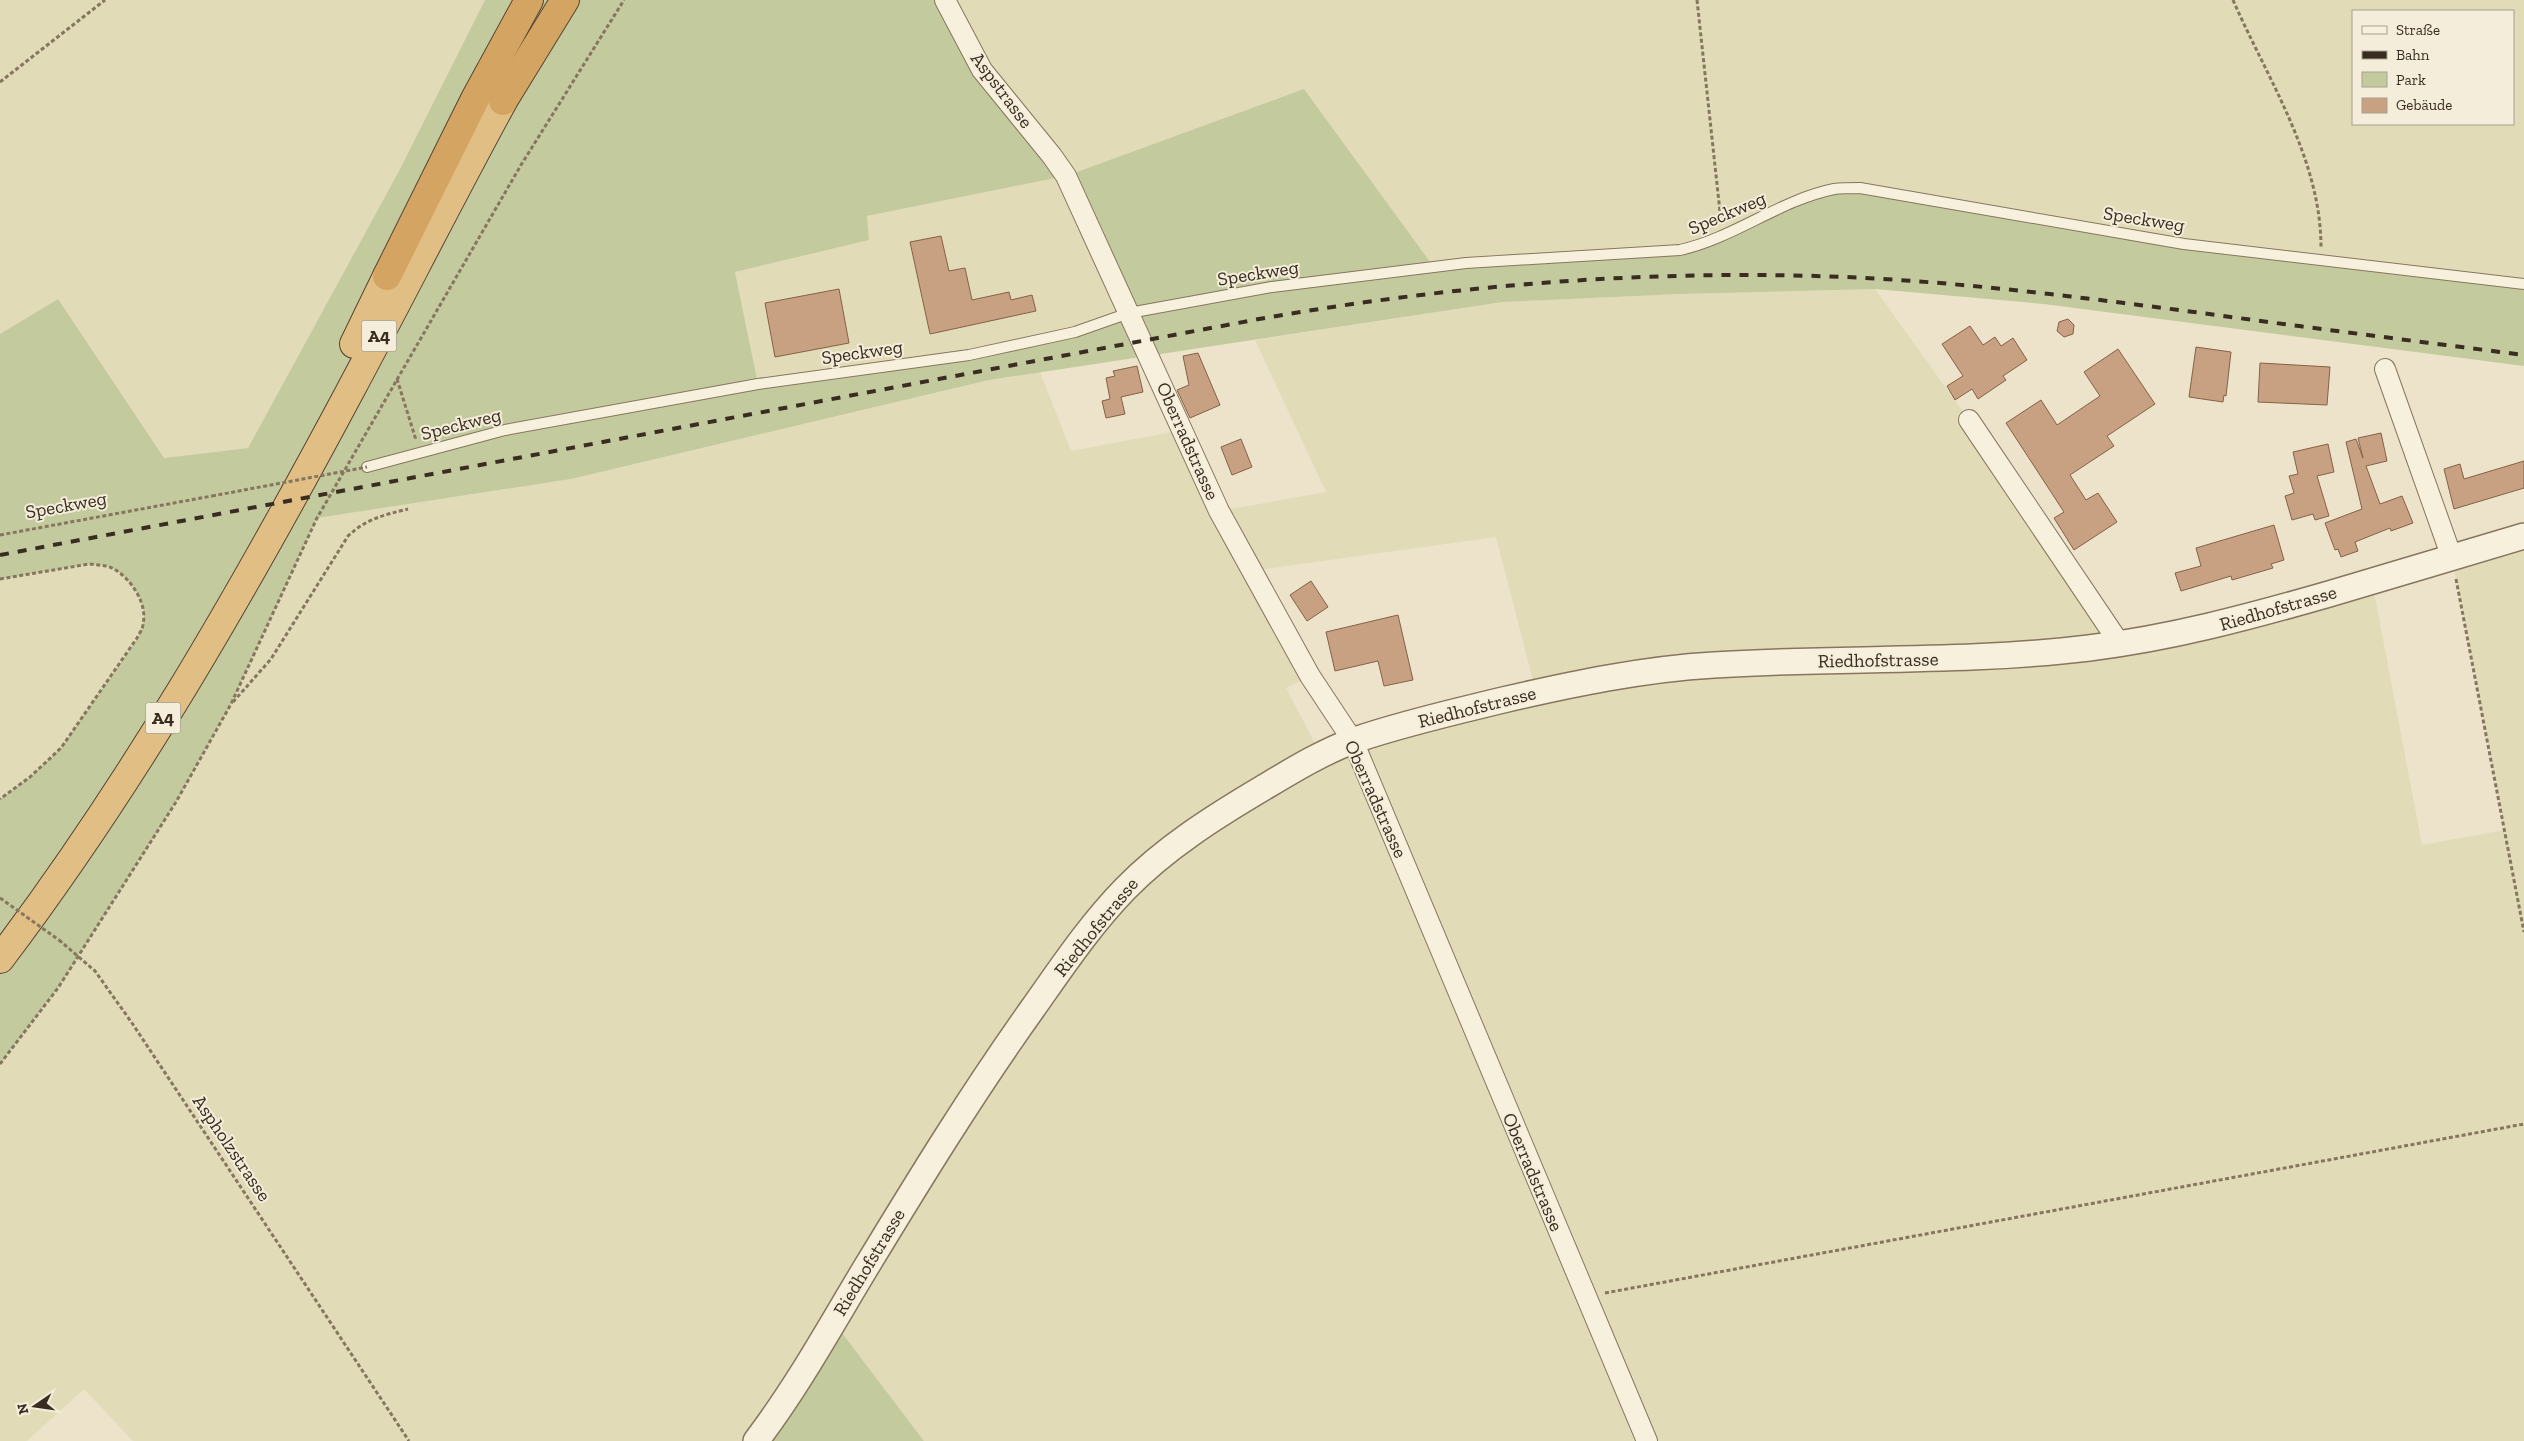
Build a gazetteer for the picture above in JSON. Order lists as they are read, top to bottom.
{
  "streets": {
    "highway": ["A4"],
    "street": ["Aspstrasse", "Oberradstrasse", "Riedhofstrasse"],
    "lane": ["Speckweg"],
    "path": ["Aspholzstrasse"]
  },
  "crossings": [
    ["Aspstrasse", "Oberradstrasse"],
    ["Speckweg", "Oberradstrasse"],
    ["Oberradstrasse", "Riedhofstrasse"]
  ],
  "legend": [
    "Straße",
    "Bahn",
    "Park",
    "Gebäude"
  ],
  "north": "left"
}
